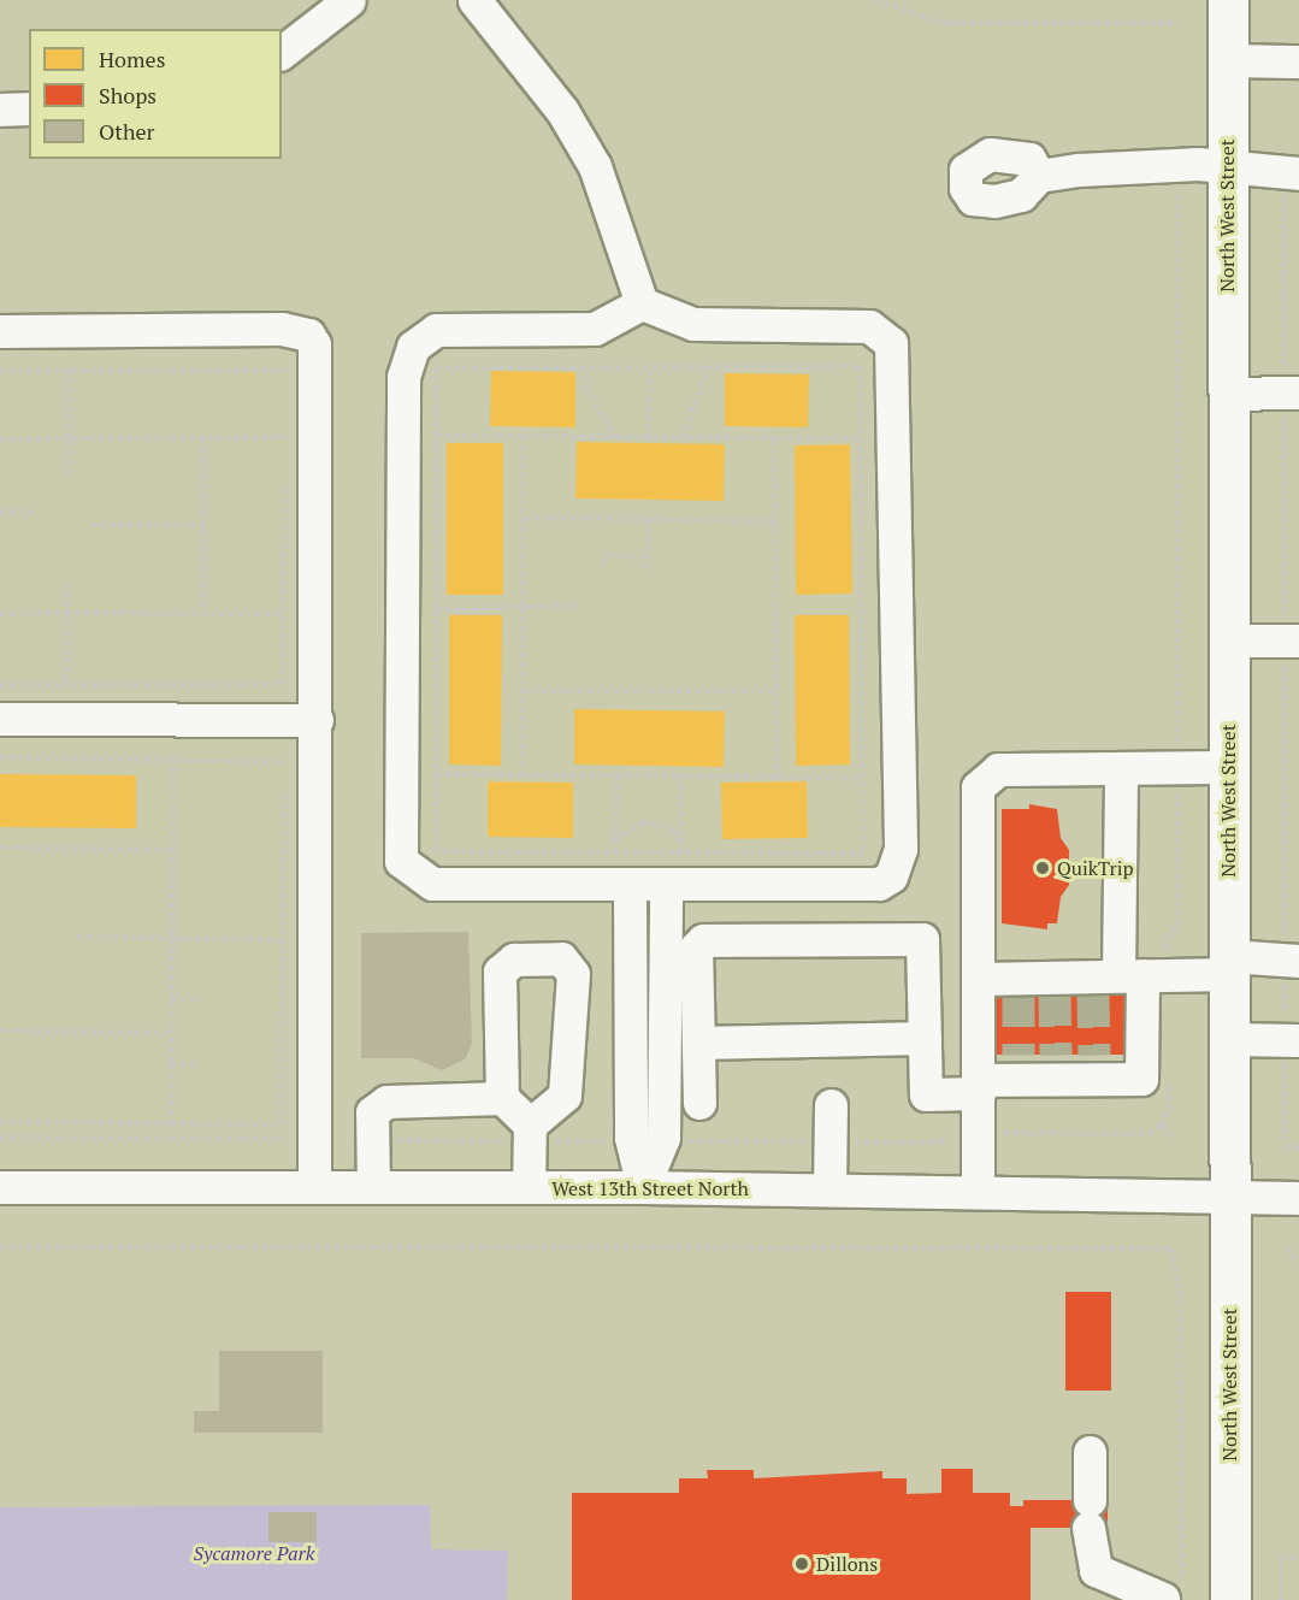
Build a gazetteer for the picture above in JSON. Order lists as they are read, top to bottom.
{
  "streets": {
    "main road": ["North West Street"],
    "street": ["West 13th Street North"]
  },
  "crossings": [
    ["North West Street", "West 13th Street North"]
  ],
  "parks": ["Sycamore Park"],
  "places": ["QuikTrip", "Dillons"],
  "legend": ["Homes", "Shops", "Other"]
}
